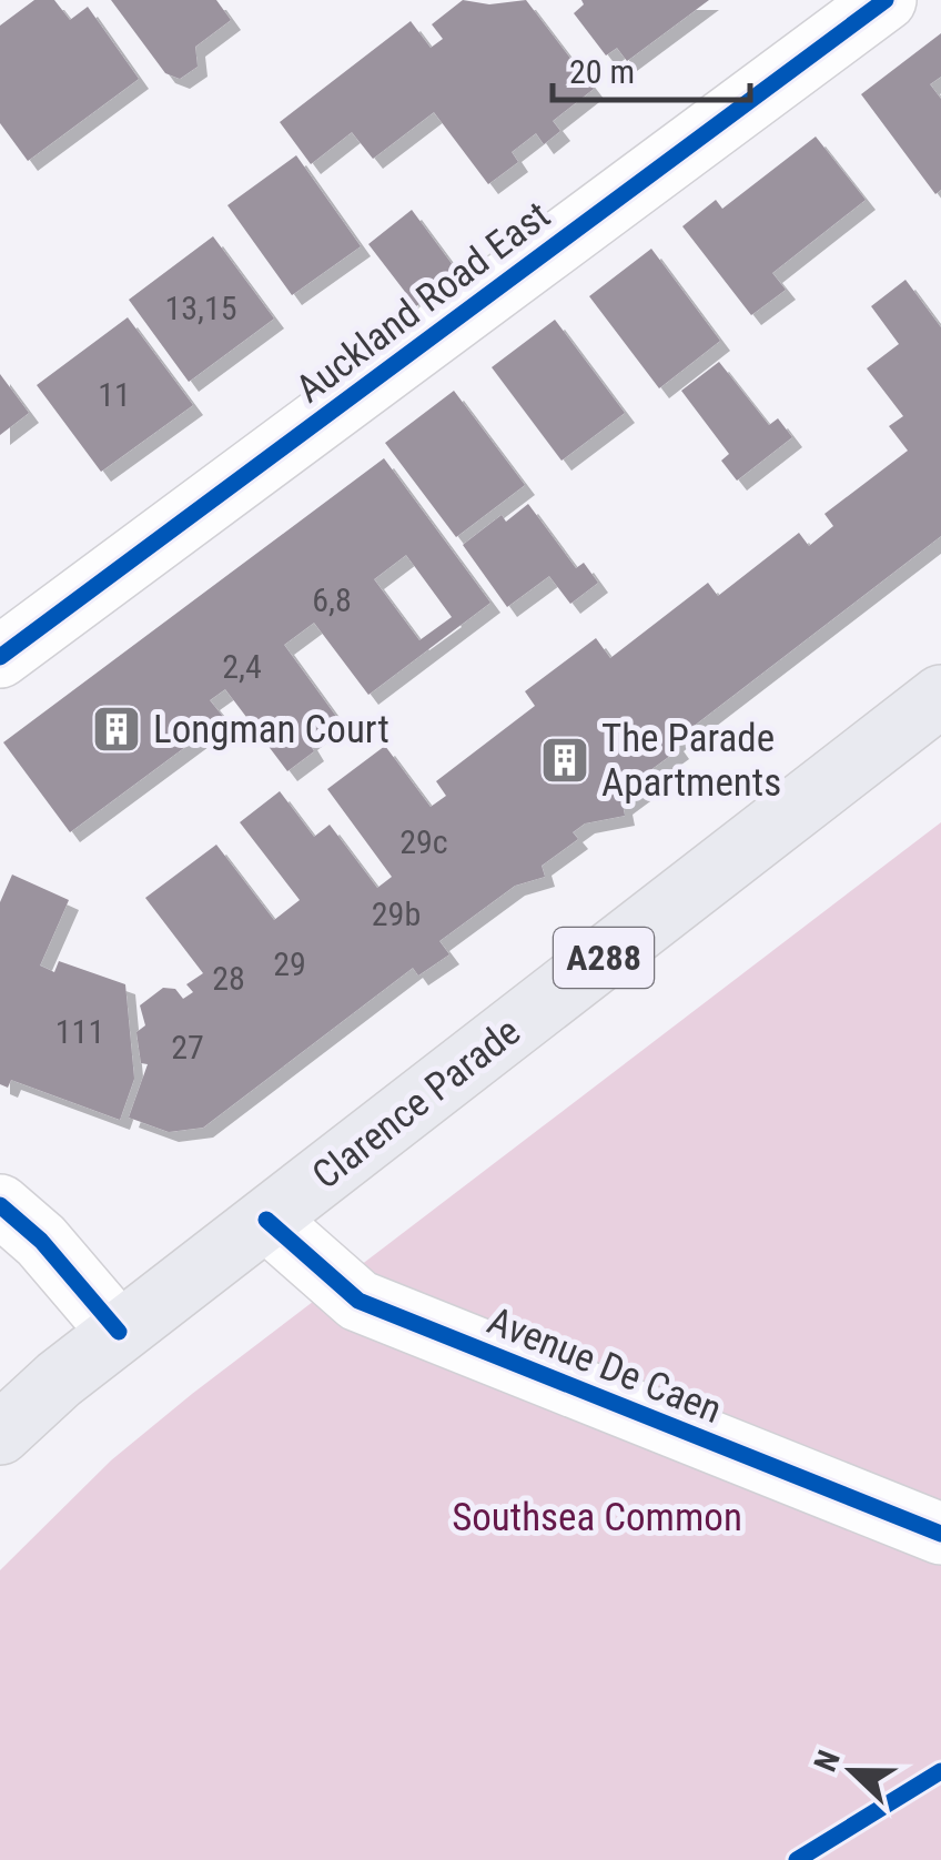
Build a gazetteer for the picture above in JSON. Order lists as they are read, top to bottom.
{
  "streets": {
    "main road": ["A288", "Clarence Parade"],
    "street": ["Auckland Road East", "Avenue De Caen"]
  },
  "crossings": [
    ["Clarence Parade", "Avenue De Caen"]
  ],
  "parks": ["Southsea Common"],
  "places": {
    "building": ["Longman Court", "The Parade Apartments"]
  },
  "house_numbers": [
    "13,15",
    "11",
    "6,8",
    "2,4",
    "29c",
    "29b",
    "29",
    "28",
    "111",
    "27"
  ],
  "scale_bar": "20 m",
  "north": "left"
}
